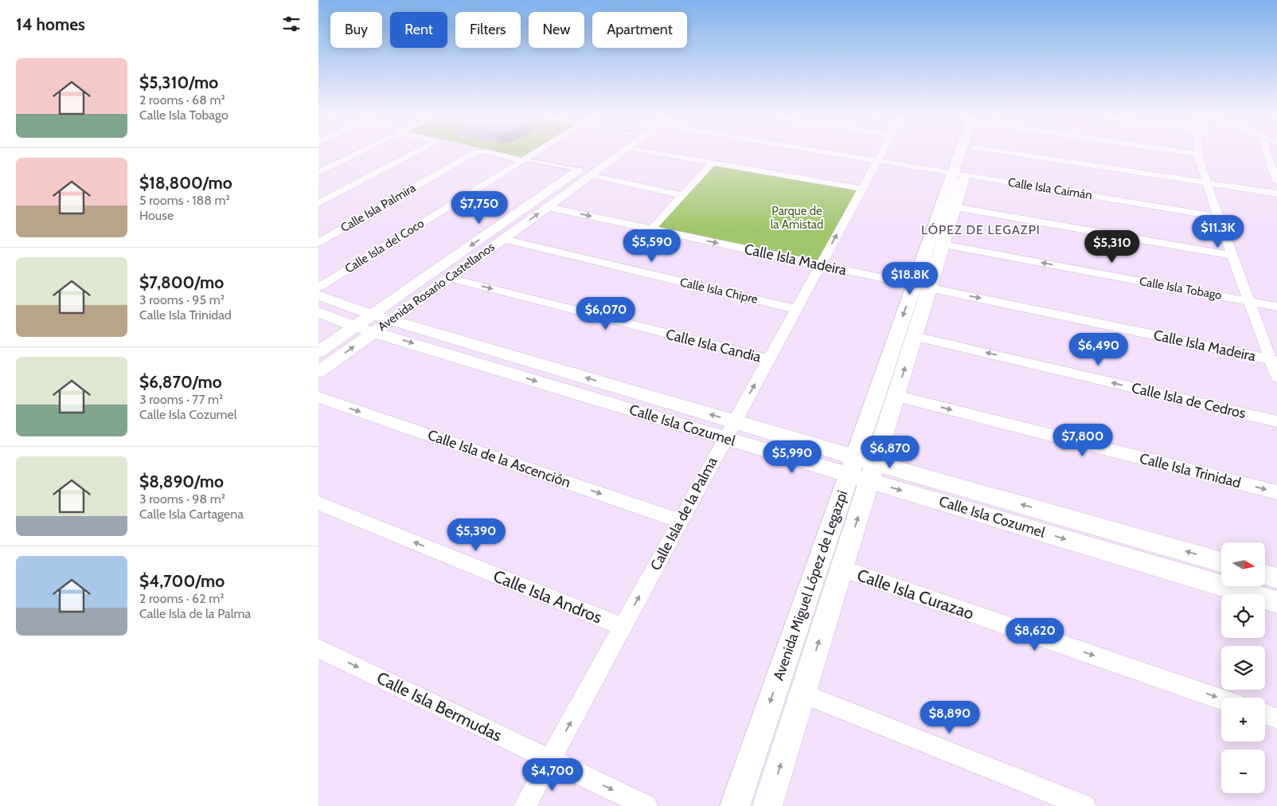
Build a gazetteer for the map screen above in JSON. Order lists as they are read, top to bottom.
{
  "streets": {
    "main road": ["Avenida Miguel López de Legazpi"],
    "street": [
      "Calle Isla Caimán",
      "Calle Isla Palmira",
      "Calle Isla del Coco",
      "Calle Isla Madeira",
      "Avenida Rosario Castellanos",
      "Calle Isla Tobago",
      "Calle Isla Chipre",
      "Calle Isla Candia",
      "Calle Isla de Cedros",
      "Calle Isla Cozumel",
      "Calle Isla de la Ascención",
      "Calle Isla Trinidad",
      "Calle Isla de la Palma",
      "Calle Isla Curazao",
      "Calle Isla Andros",
      "Calle Isla Bermudas"
    ]
  },
  "crossings": [
    ["Calle Isla Caimán", "Calle Isla de la Palma"],
    ["Calle Isla Caimán", "Avenida Miguel López de Legazpi"],
    ["Calle Isla Palmira", "Calle Isla del Coco"],
    ["Calle Isla Madeira", "Avenida Rosario Castellanos"],
    ["Calle Isla Madeira", "Calle Isla de la Palma"],
    ["Calle Isla Madeira", "Avenida Miguel López de Legazpi"],
    ["Avenida Rosario Castellanos", "Calle Isla Chipre"],
    ["Avenida Rosario Castellanos", "Calle Isla Candia"],
    ["Avenida Rosario Castellanos", "Calle Isla Cozumel"],
    ["Calle Isla Tobago", "Avenida Miguel López de Legazpi"],
    ["Calle Isla Chipre", "Calle Isla de la Palma"],
    ["Calle Isla Candia", "Calle Isla de la Palma"],
    ["Calle Isla de Cedros", "Avenida Miguel López de Legazpi"],
    ["Calle Isla Cozumel", "Calle Isla de la Palma"],
    ["Calle Isla Cozumel", "Avenida Miguel López de Legazpi"],
    ["Calle Isla de la Ascención", "Calle Isla de la Palma"],
    ["Calle Isla Trinidad", "Avenida Miguel López de Legazpi"],
    ["Calle Isla de la Palma", "Calle Isla Andros"],
    ["Calle Isla de la Palma", "Calle Isla Bermudas"],
    ["Avenida Miguel López de Legazpi", "Calle Isla Curazao"]
  ],
  "one_way": [
    "Calle Isla Candia",
    "Calle Isla de Cedros",
    "Calle Isla de la Ascención",
    "Calle Isla Trinidad",
    "Calle Isla de la Palma",
    "Calle Isla Curazao",
    "Calle Isla Andros",
    "Calle Isla Bermudas"
  ],
  "districts": ["LÓPEZ DE LEGAZPI"],
  "parks": ["Parque de la Amistad"],
  "north": "right",
  "page": {
    "heading": "14 homes",
    "chip": [
      "Buy",
      "Rent",
      "Filters",
      "New",
      "Apartment"
    ],
    "list": [
      {
        "name": "$5,310/mo",
        "note": "2 rooms · 68 m² · Calle Isla Tobago"
      },
      {
        "name": "$18,800/mo",
        "note": "5 rooms · 188 m² · House"
      },
      {
        "name": "$7,800/mo",
        "note": "3 rooms · 95 m² · Calle Isla Trinidad"
      },
      {
        "name": "$6,870/mo",
        "note": "3 rooms · 77 m² · Calle Isla Cozumel"
      },
      {
        "name": "$8,890/mo",
        "note": "3 rooms · 98 m² · Calle Isla Cartagena"
      },
      {
        "name": "$4,700/mo",
        "note": "2 rooms · 62 m² · Calle Isla de la Palma"
      }
    ],
    "price": [
      "$7,750",
      "$11.3K",
      "$5,590",
      "$5,310",
      "$18.8K",
      "$6,070",
      "$6,490",
      "$7,800",
      "$6,870",
      "$5,990",
      "$5,390",
      "$8,620",
      "$8,890",
      "$4,700"
    ],
    "map_buttons": ["+", "−"]
  }
}
